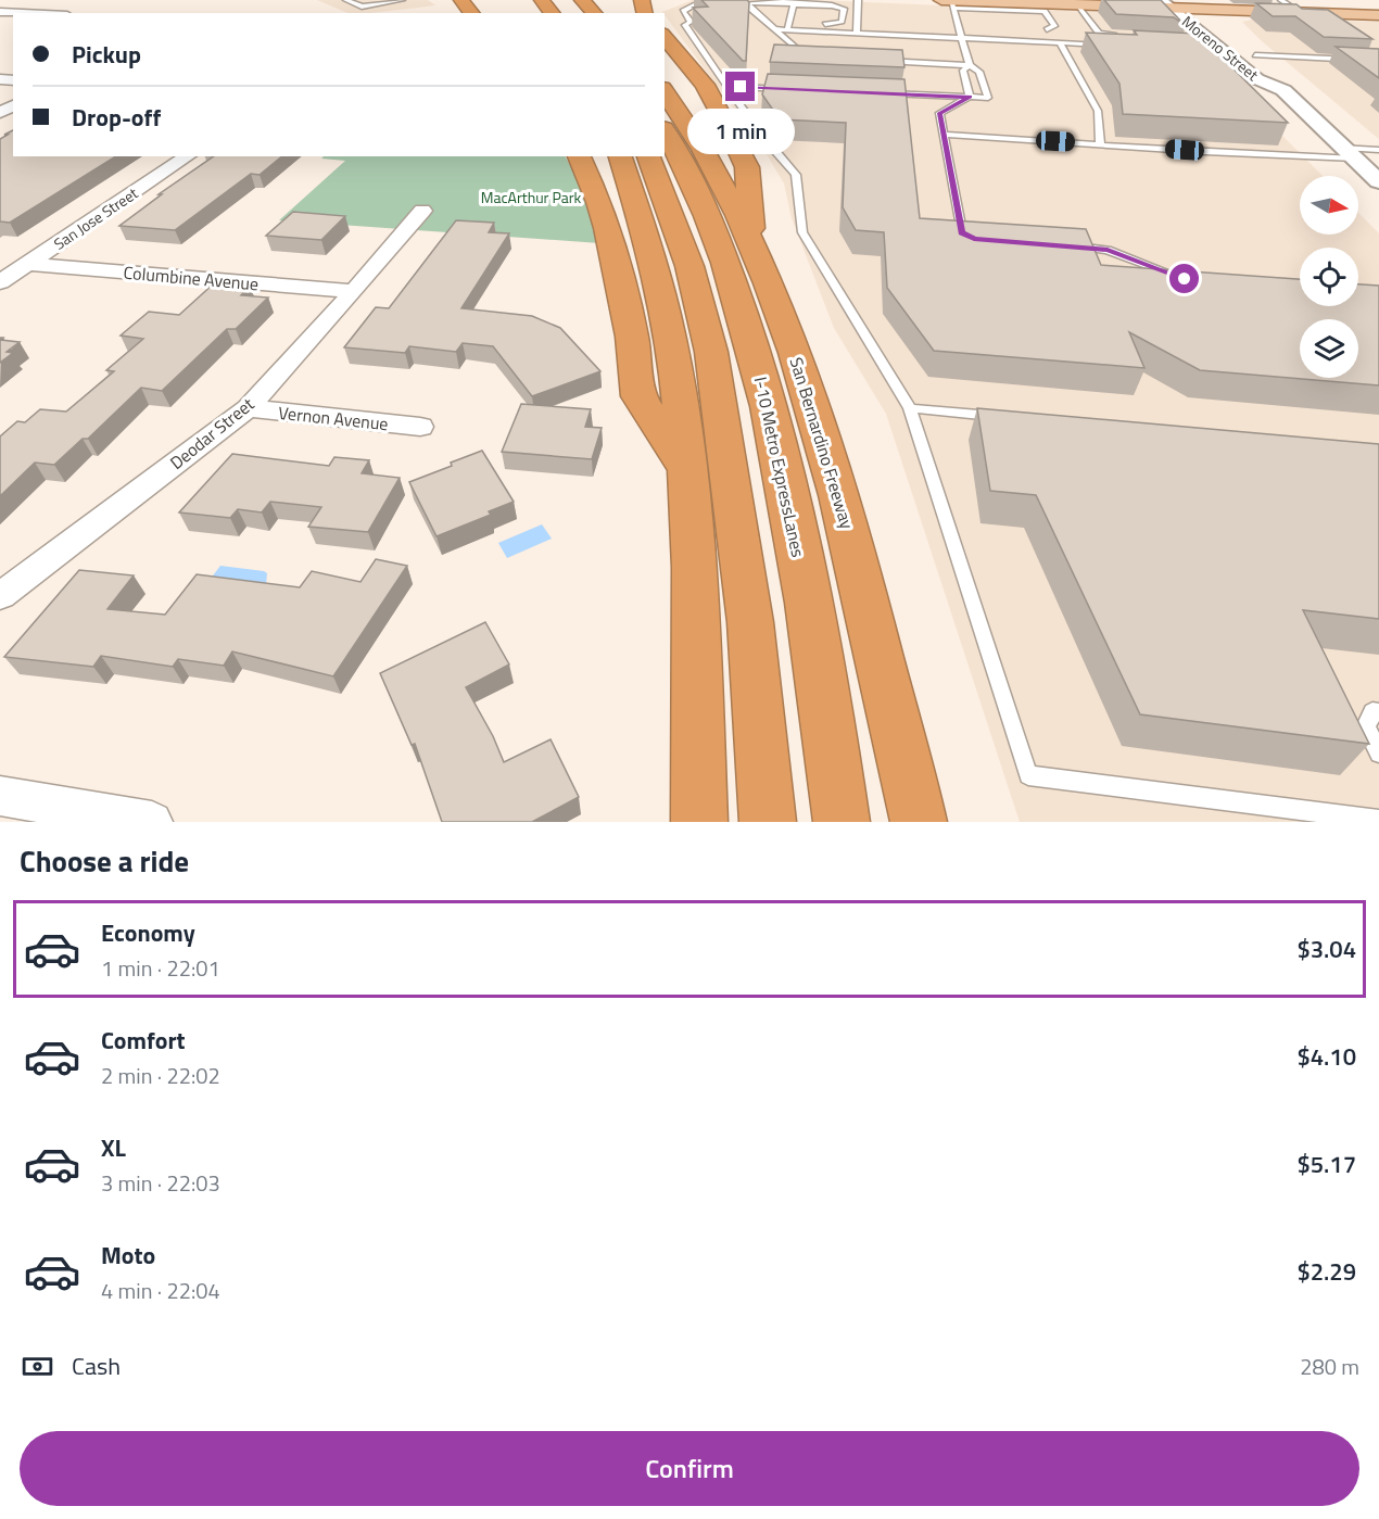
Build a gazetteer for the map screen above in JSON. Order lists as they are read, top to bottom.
{
  "streets": {
    "highway": ["San Bernardino Freeway", "I-10 Metro ExpressLanes"],
    "street": [
      "Moreno Street",
      "San Jose Street",
      "Columbine Avenue",
      "Vernon Avenue",
      "Deodar Street"
    ]
  },
  "crossings": [
    ["San Jose Street", "Columbine Avenue"],
    ["Columbine Avenue", "Deodar Street"],
    ["Vernon Avenue", "Deodar Street"]
  ],
  "parks": ["MacArthur Park"],
  "north": "right",
  "page": {
    "banner": ["Pickup", "Drop-off"],
    "bubble": "1 min",
    "heading": "Choose a ride",
    "list": [
      {
        "name": "Economy",
        "note": "1 min · 22:01",
        "value": "$3.04"
      },
      {
        "name": "Comfort",
        "note": "2 min · 22:02",
        "value": "$4.10"
      },
      {
        "name": "XL",
        "note": "3 min · 22:03",
        "value": "$5.17"
      },
      {
        "name": "Moto",
        "note": "4 min · 22:04",
        "value": "$2.29"
      }
    ],
    "pay": ["Cash", "280 m"],
    "buttons": "Confirm"
  }
}
